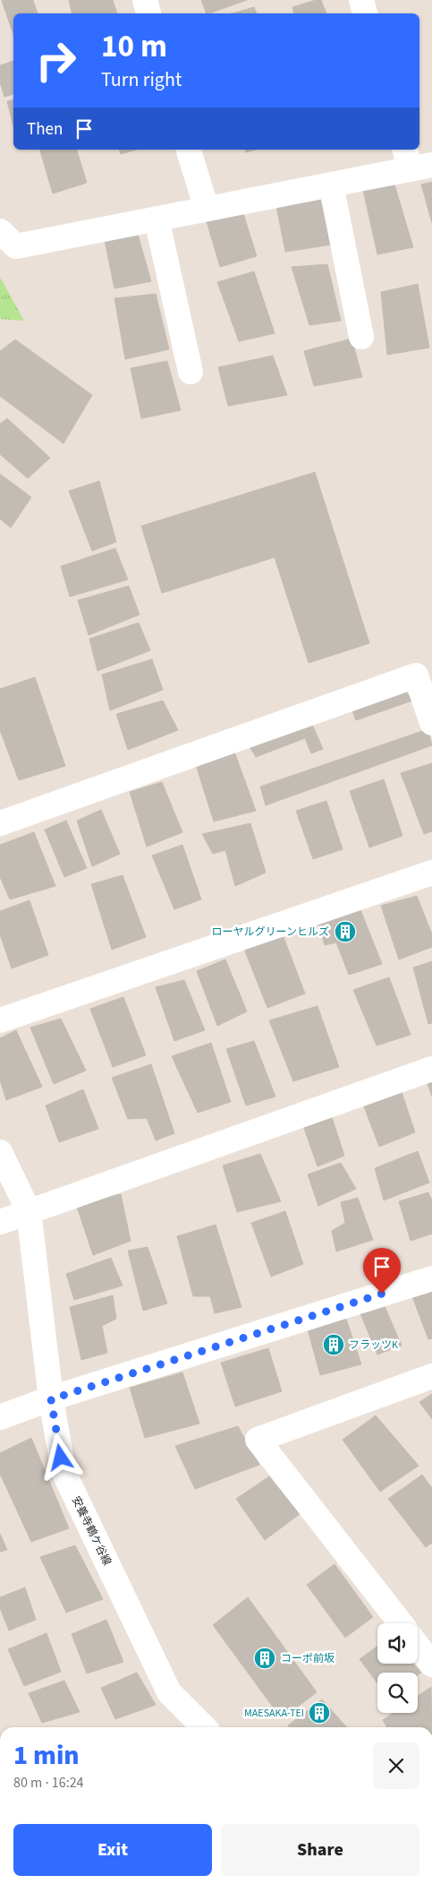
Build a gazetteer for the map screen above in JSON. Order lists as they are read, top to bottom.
{
  "streets": {
    "street": ["安養寺鶴ケ谷線"]
  },
  "places": {
    "building": [
      "ローヤルグリーンヒルズ",
      "フラッツK",
      "コーポ前坂",
      "MAESAKA-TEI"
    ]
  },
  "page": {
    "turn": ["10 m", "Turn right"],
    "then": "Then",
    "heading": ["1 min", "80 m · 16:24"],
    "buttons": ["Exit", "Share"]
  }
}
